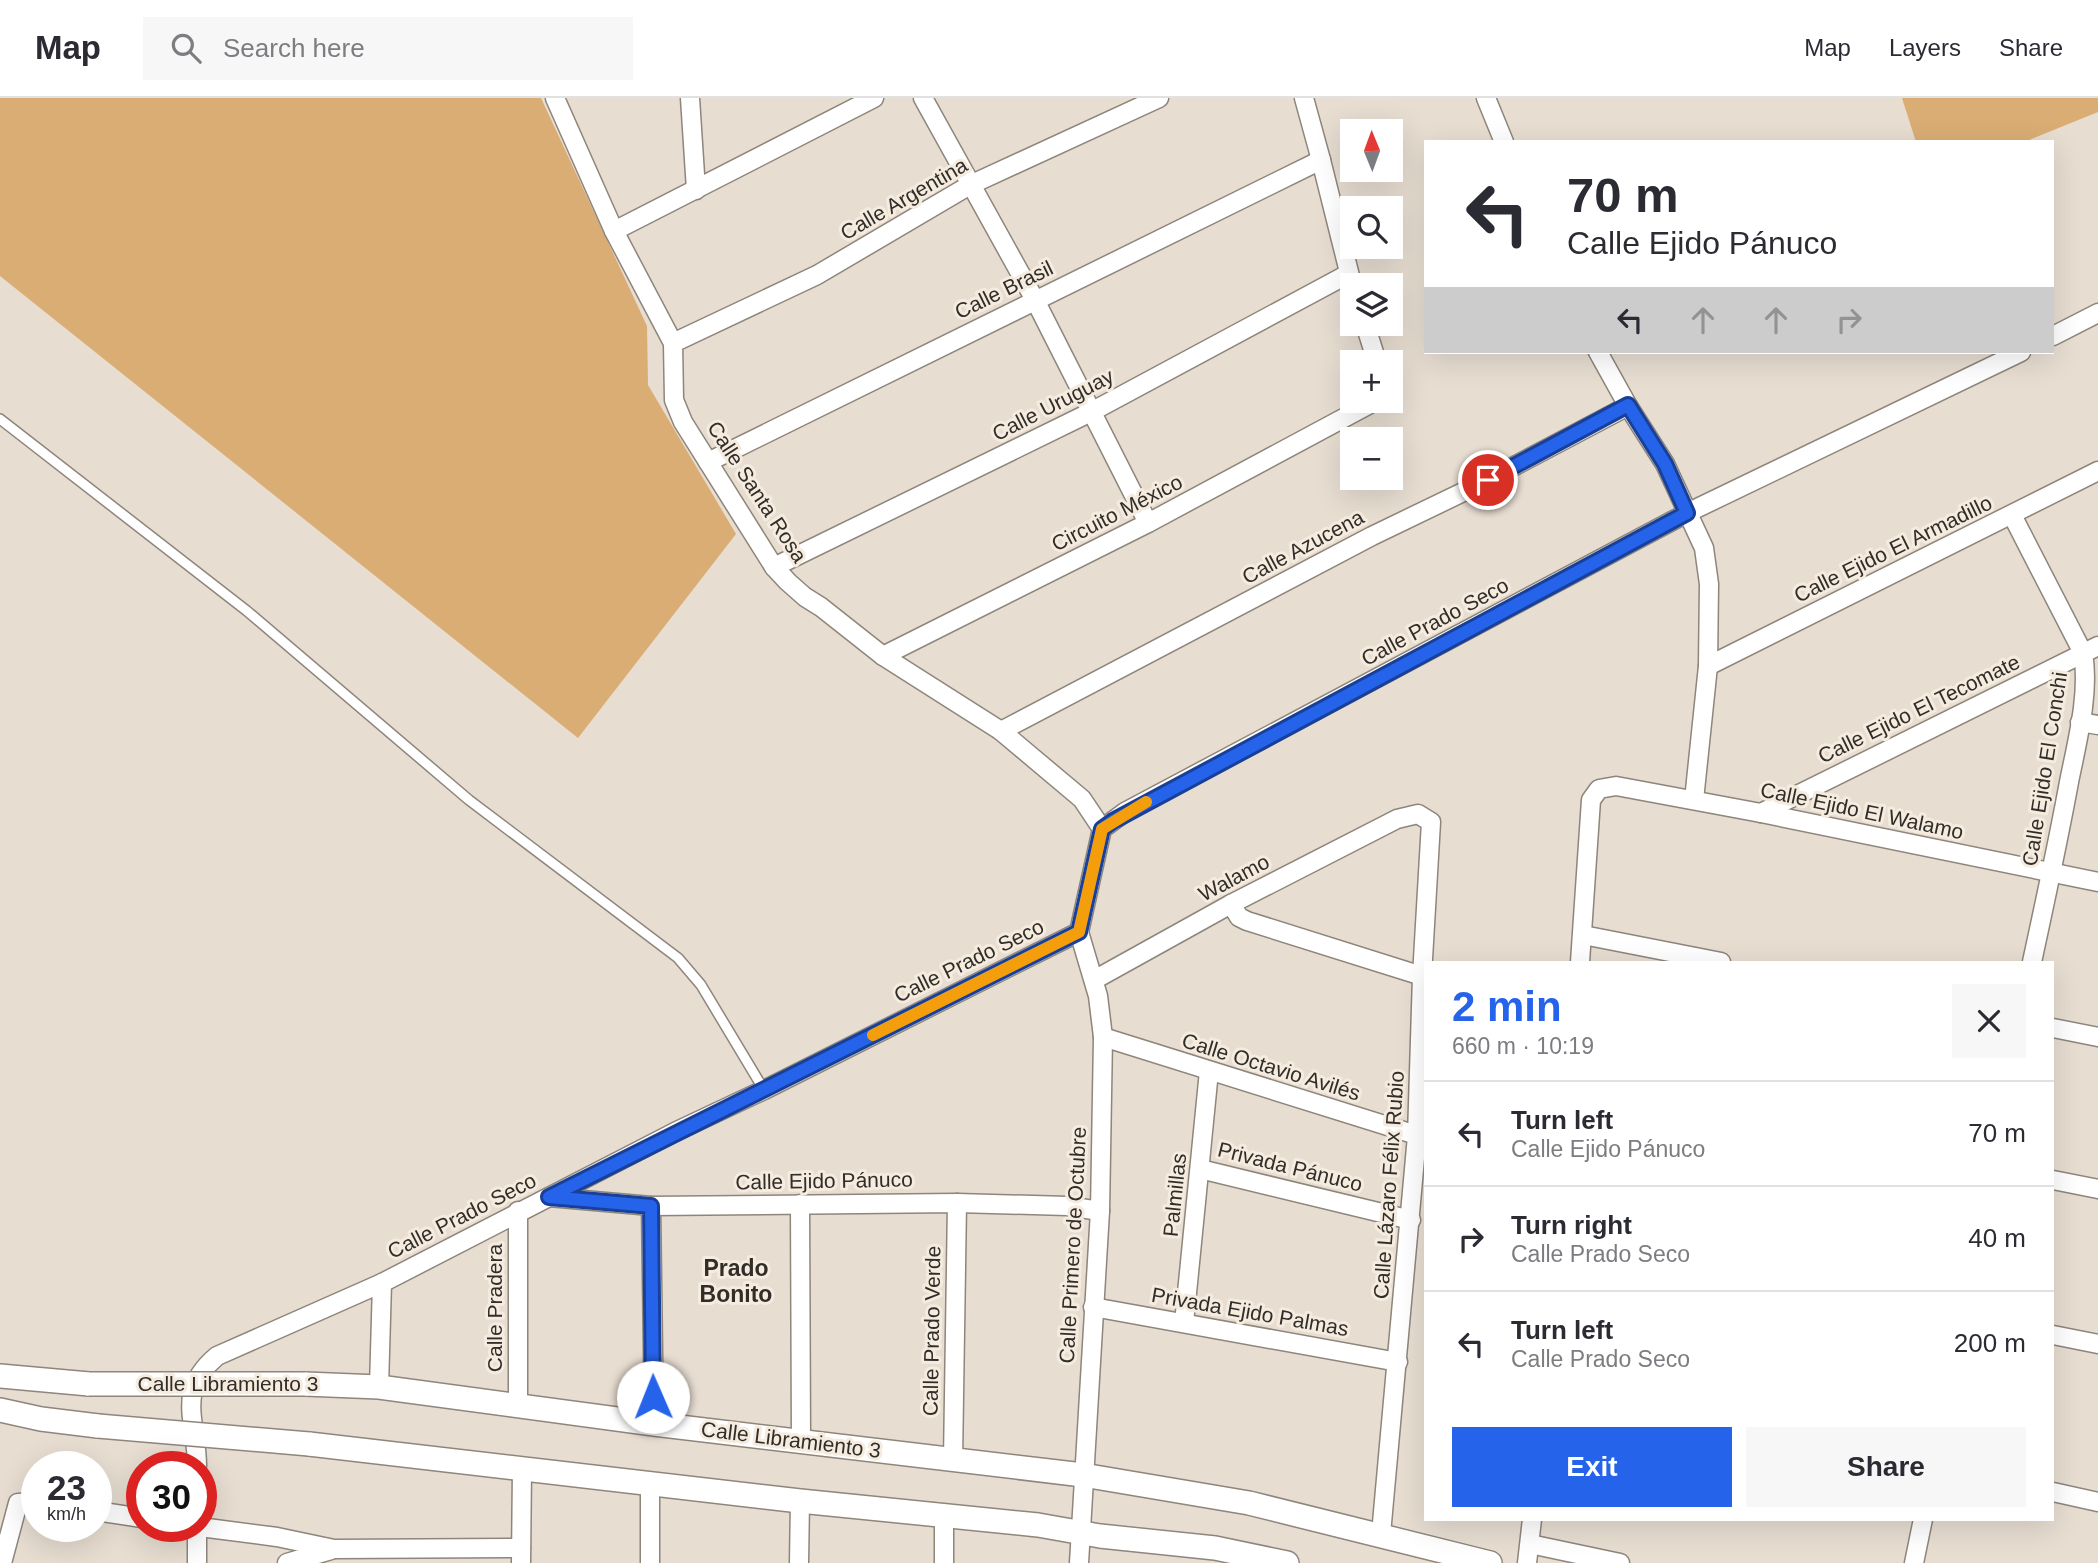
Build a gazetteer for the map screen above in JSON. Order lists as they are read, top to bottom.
{
  "streets": {
    "street": [
      "Calle Argentina",
      "Calle Brasil",
      "Calle Uruguay",
      "Calle Santa Rosa",
      "Circuito México",
      "Calle Azucena",
      "Calle Ejido El Armadillo",
      "Calle Prado Seco",
      "Calle Ejido El Tecomate",
      "Calle Ejido El Conchi",
      "Calle Ejido El Walamo",
      "Walamo",
      "Calle Octavio Avilés",
      "Privada Pánuco",
      "Calle Ejido Pánuco",
      "Calle Lázaro Félix Rubio",
      "Palmillas",
      "Calle Primero de Octubre",
      "Calle Pradera",
      "Privada Ejido Palmas",
      "Calle Prado Verde",
      "Calle Libramiento 3"
    ]
  },
  "crossings": [
    ["Calle Argentina", "Calle Santa Rosa"],
    ["Calle Brasil", "Calle Santa Rosa"],
    ["Calle Uruguay", "Calle Santa Rosa"],
    ["Calle Santa Rosa", "Circuito México"],
    ["Calle Santa Rosa", "Calle Azucena"],
    ["Calle Santa Rosa", "Calle Prado Seco"],
    ["Calle Ejido El Armadillo", "Calle Ejido El Conchi"],
    ["Calle Prado Seco", "Calle Ejido Pánuco"],
    ["Calle Prado Seco", "Calle Primero de Octubre"],
    ["Calle Prado Seco", "Calle Pradera"],
    ["Calle Ejido El Tecomate", "Calle Ejido El Conchi"],
    ["Calle Ejido El Tecomate", "Calle Ejido El Walamo"],
    ["Calle Ejido El Conchi", "Calle Ejido El Walamo"],
    ["Walamo", "Calle Lázaro Félix Rubio"],
    ["Walamo", "Calle Primero de Octubre"],
    ["Calle Octavio Avilés", "Calle Lázaro Félix Rubio"],
    ["Calle Octavio Avilés", "Palmillas"],
    ["Calle Octavio Avilés", "Calle Primero de Octubre"],
    ["Privada Pánuco", "Calle Lázaro Félix Rubio"],
    ["Privada Pánuco", "Palmillas"],
    ["Calle Ejido Pánuco", "Calle Primero de Octubre"],
    ["Calle Ejido Pánuco", "Calle Prado Verde"],
    ["Calle Lázaro Félix Rubio", "Privada Ejido Palmas"],
    ["Calle Lázaro Félix Rubio", "Calle Libramiento 3"],
    ["Palmillas", "Privada Ejido Palmas"],
    ["Calle Primero de Octubre", "Privada Ejido Palmas"],
    ["Calle Primero de Octubre", "Calle Libramiento 3"],
    ["Calle Pradera", "Calle Libramiento 3"],
    ["Calle Prado Verde", "Calle Libramiento 3"]
  ],
  "districts": ["Prado Bonito"],
  "north": "top",
  "page": {
    "header": "Map",
    "search": "Search here",
    "nav": ["Map", "Layers", "Share"],
    "map_buttons": ["+", "−"],
    "turn": ["70 m", "Calle Ejido Pánuco"],
    "heading": ["2 min", "660 m · 10:19"],
    "list": [
      {
        "name": "Turn left",
        "note": "Calle Ejido Pánuco",
        "value": "70 m"
      },
      {
        "name": "Turn right",
        "note": "Calle Prado Seco",
        "value": "40 m"
      },
      {
        "name": "Turn left",
        "note": "Calle Prado Seco",
        "value": "200 m"
      }
    ],
    "buttons": ["Exit", "Share"],
    "speed": "23 km/h",
    "limit": "30"
  }
}
